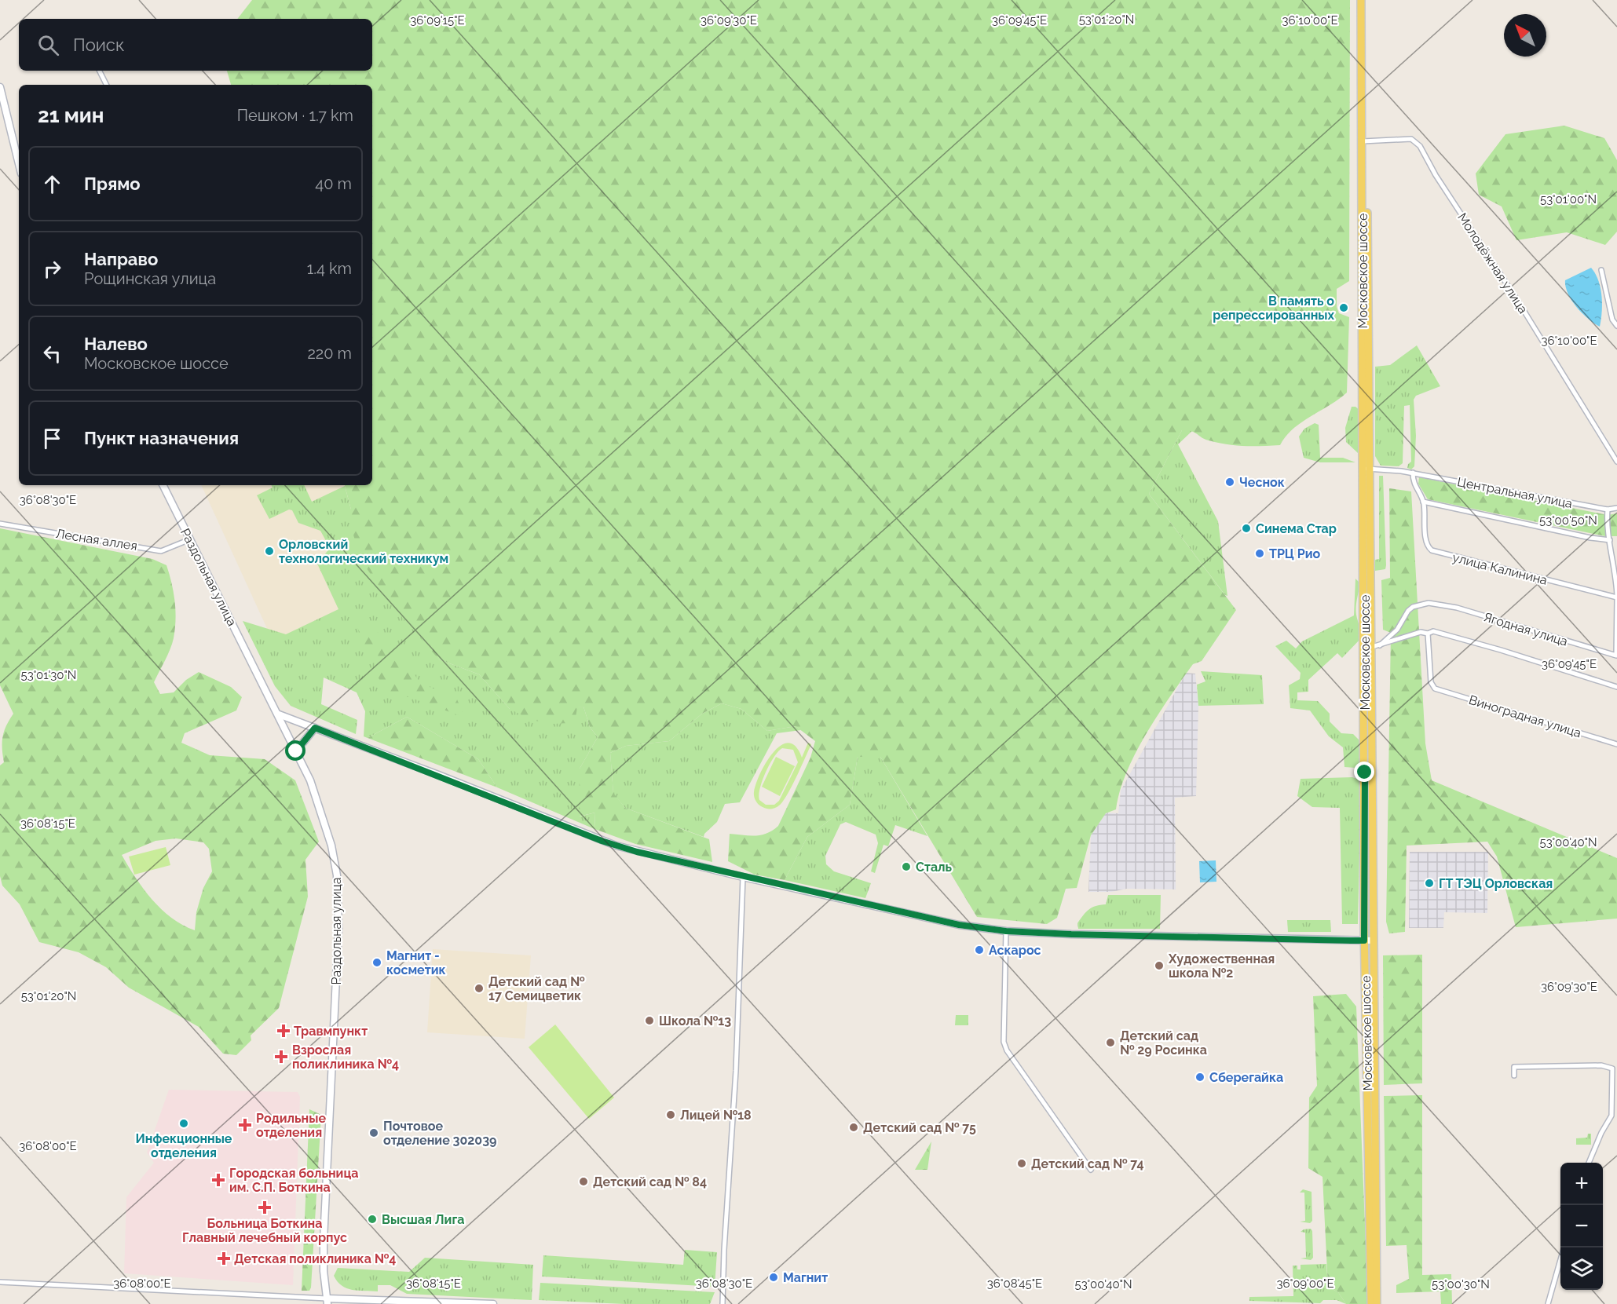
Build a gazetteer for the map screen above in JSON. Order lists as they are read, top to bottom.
{
  "streets": {
    "main road": ["Московское шоссе", "Раздольная улица"],
    "street": [
      "Молодёжная улица",
      "Центральная улица",
      "Лесная аллея",
      "улица Калинина",
      "Ягодная улица",
      "Виноградная улица"
    ]
  },
  "crossings": [
    ["Молодёжная улица", "Московское шоссе"],
    ["Московское шоссе", "Центральная улица"],
    ["Лесная аллея", "Раздольная улица"]
  ],
  "places": {
    "other": [
      "В память о репрессированных",
      "Чеснок",
      "Синема Стар",
      "Орловский технологический техникум",
      "ТРЦ Рио",
      "Сталь",
      "ГТ ТЭЦ Орловская",
      "Аскарос",
      "Магнит - косметик",
      "Художественная школа №2",
      "Детский сад № 17 Семицветик",
      "Школа №13",
      "Детский сад № 29 Росинка",
      "Сберегайка",
      "Лицей №18",
      "Инфекционные отделения",
      "Детский сад № 75",
      "Почтовое отделение 302039",
      "Детский сад № 74",
      "Детский сад № 84",
      "Высшая Лига",
      "Магнит"
    ],
    "health": [
      "Травмпункт",
      "Взрослая поликлиника №4",
      "Родильные отделения",
      "Городская больница им. С.П. Боткина",
      "Больница Боткина Главный лечебный корпус",
      "Детская поликлиника №4"
    ]
  },
  "north": "top left",
  "page": {
    "search": "Поиск",
    "heading": ["21 мин", "Пешком · 1.7 km"],
    "list": [
      ["Прямо", "40 m"],
      ["Направо", "Рощинская улица", "1.4 km"],
      ["Налево", "Московское шоссе", "220 m"],
      "Пункт назначения"
    ],
    "map_buttons": ["+", "−"]
  },
  "coordinates": [
    "53°01'20\"N",
    "36°09'15\"E",
    "36°09'30\"E",
    "36°09'45\"E",
    "36°10'00\"E",
    "53°01'00\"N",
    "36°08'30\"E",
    "53°00'50\"N",
    "53°01'30\"N",
    "36°08'15\"E",
    "53°00'40\"N",
    "36°08'00\"E",
    "36°08'45\"E",
    "36°09'00\"E",
    "53°00'30\"N"
  ]
}
